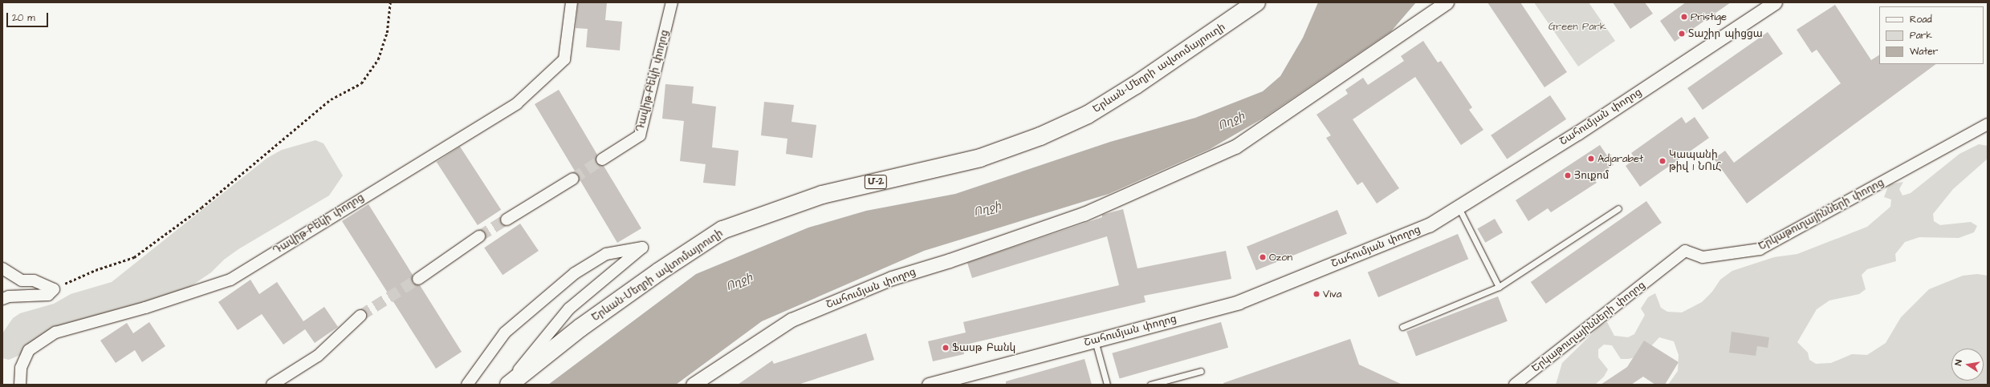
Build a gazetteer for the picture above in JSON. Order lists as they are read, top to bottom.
{
  "streets": {
    "highway": ["Երևան-Մեղրի ավտոմայրուղի", "Մ-2"],
    "street": ["Դավիթ-Բեկի փողոց", "Շահումյան փողոց", "Երկաթուղայինների փողոց"]
  },
  "water": ["Ողջի"],
  "parks": ["Green Park"],
  "places": [
    "Pristige",
    "Տաշիր պիցցա",
    "Adjarabet",
    "Կապանի թիվ 1 ՆՈւՀ",
    "Յուքոմ",
    "Ozon",
    "Viva",
    "Ֆասթ Բանկ"
  ],
  "legend": ["Road", "Park", "Water"],
  "scale_bar": "20 m",
  "north": "left"
}
